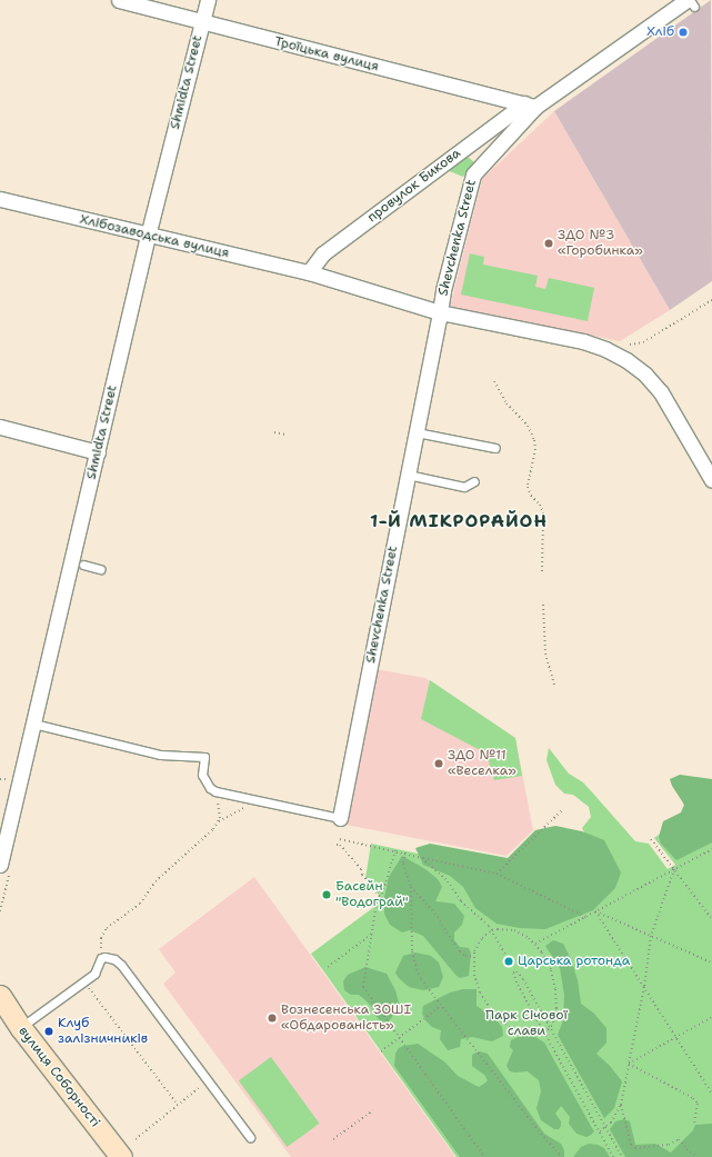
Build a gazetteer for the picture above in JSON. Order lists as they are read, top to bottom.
{
  "streets": {
    "main road": ["вулиця Соборності"],
    "street": [
      "Троїцька вулиця",
      "Shmidta Street",
      "провулок Бикова",
      "Хлібозаводська вулиця",
      "Shevchenka Street"
    ]
  },
  "crossings": [
    ["Троїцька вулиця", "Shmidta Street"],
    ["Троїцька вулиця", "провулок Бикова"],
    ["Троїцька вулиця", "Shevchenka Street"],
    ["Shmidta Street", "Хлібозаводська вулиця"],
    ["провулок Бикова", "Хлібозаводська вулиця"],
    ["провулок Бикова", "Shevchenka Street"],
    ["Хлібозаводська вулиця", "Shevchenka Street"]
  ],
  "districts": ["1-Й МІКРОРАЙОН"],
  "parks": ["Парк Січової слави"],
  "places": [
    "Хліб",
    "ЗДО №3 «Горобинка»",
    "ЗДО №11 «Веселка»",
    "Басейн \"Водограй\"",
    "Царська ротонда",
    "Вознесенська ЗОШІ «Обдарованість»",
    "Клуб залізничників"
  ]
}
